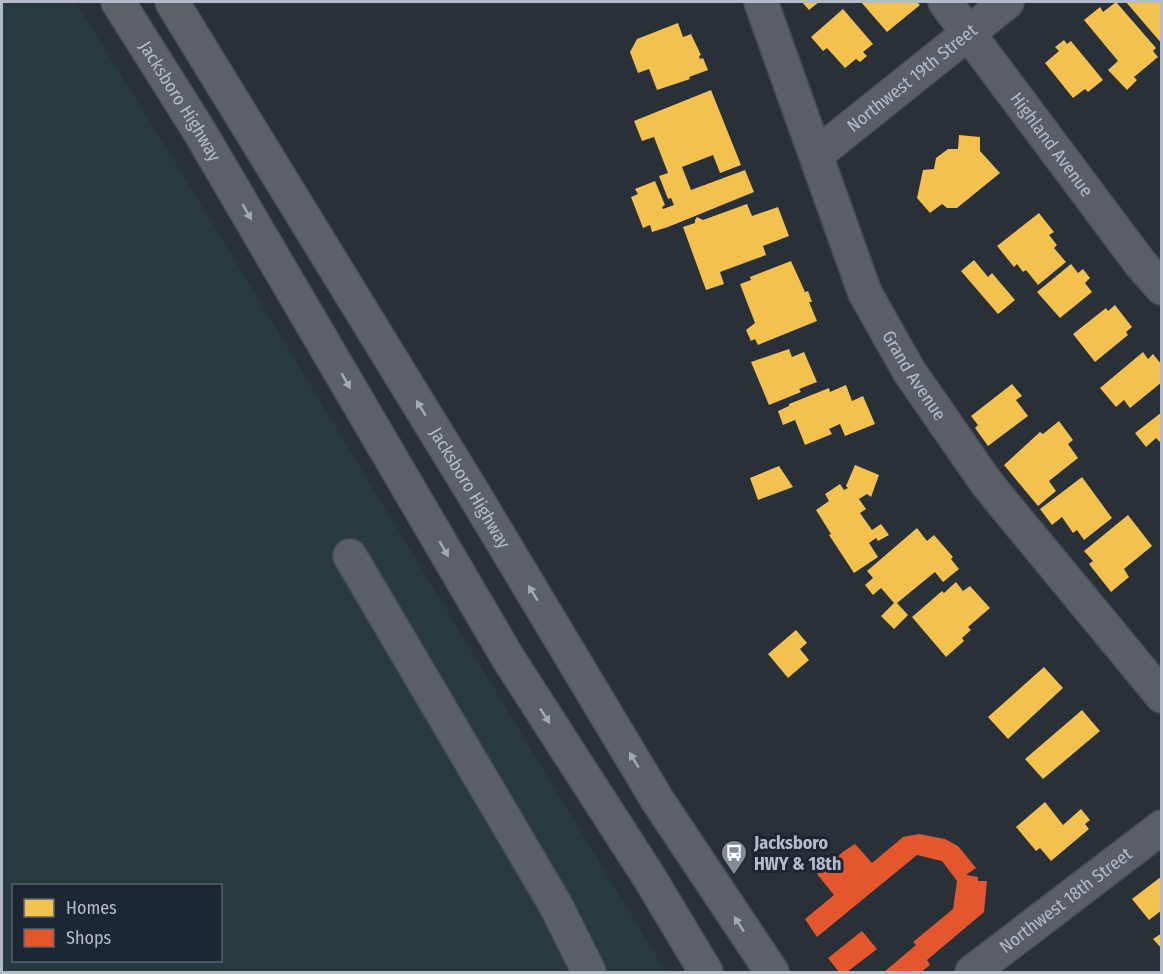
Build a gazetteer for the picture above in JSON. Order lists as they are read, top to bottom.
{
  "streets": {
    "main road": ["Jacksboro Highway"],
    "street": [
      "Northwest 19th Street",
      "Highland Avenue",
      "Grand Avenue",
      "Northwest 18th Street"
    ]
  },
  "crossings": [
    ["Northwest 19th Street", "Highland Avenue"],
    ["Northwest 19th Street", "Grand Avenue"]
  ],
  "places": {
    "bus stop": ["Jacksboro HWY & 18th"]
  },
  "legend": ["Homes", "Shops"]
}
